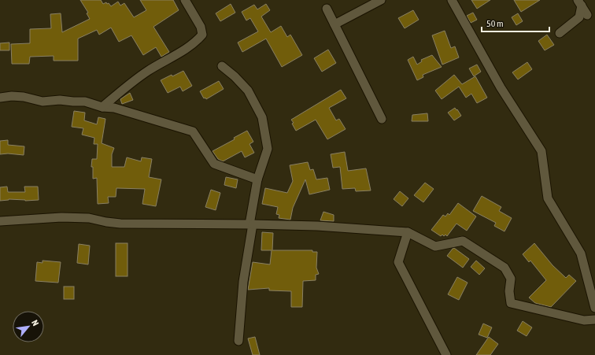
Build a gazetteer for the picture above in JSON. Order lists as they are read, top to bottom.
{
  "scale_bar": "50 m",
  "north": "top right"
}
